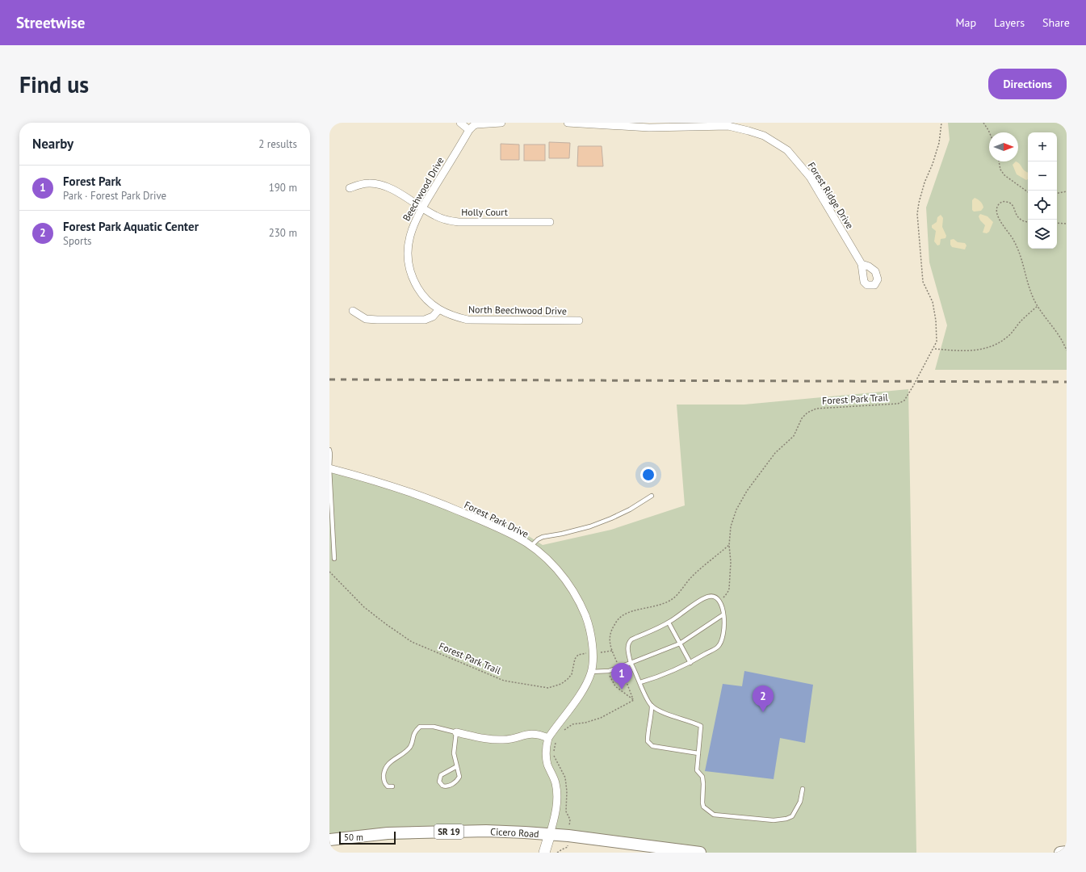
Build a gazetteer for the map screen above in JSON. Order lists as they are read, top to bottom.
{
  "streets": {
    "main road": ["SR 19", "Cicero Road"],
    "street": [
      "Beechwood Drive",
      "Forest Ridge Drive",
      "Holly Court",
      "North Beechwood Drive",
      "Forest Park Drive"
    ],
    "path": ["Forest Park Trail"]
  },
  "crossings": [
    ["Beechwood Drive", "Holly Court"],
    ["Beechwood Drive", "North Beechwood Drive"],
    ["Forest Park Trail", "Forest Park Drive"],
    ["Forest Park Drive", "Cicero Road"]
  ],
  "scale_bar": "50 m",
  "north": "right",
  "page": {
    "header": "Streetwise",
    "nav": ["Map", "Layers", "Share"],
    "buttons": "Directions",
    "title": "Find us",
    "heading": ["Nearby", "2 results"],
    "map_buttons": ["+", "−"],
    "list": [
      {
        "mark": "1",
        "name": "Forest Park",
        "note": "Park · Forest Park Drive",
        "value": "190 m"
      },
      {
        "mark": "2",
        "name": "Forest Park Aquatic Center",
        "note": "Sports",
        "value": "230 m"
      }
    ],
    "pins": ["1", "2"],
    "scale": "50 m"
  }
}
